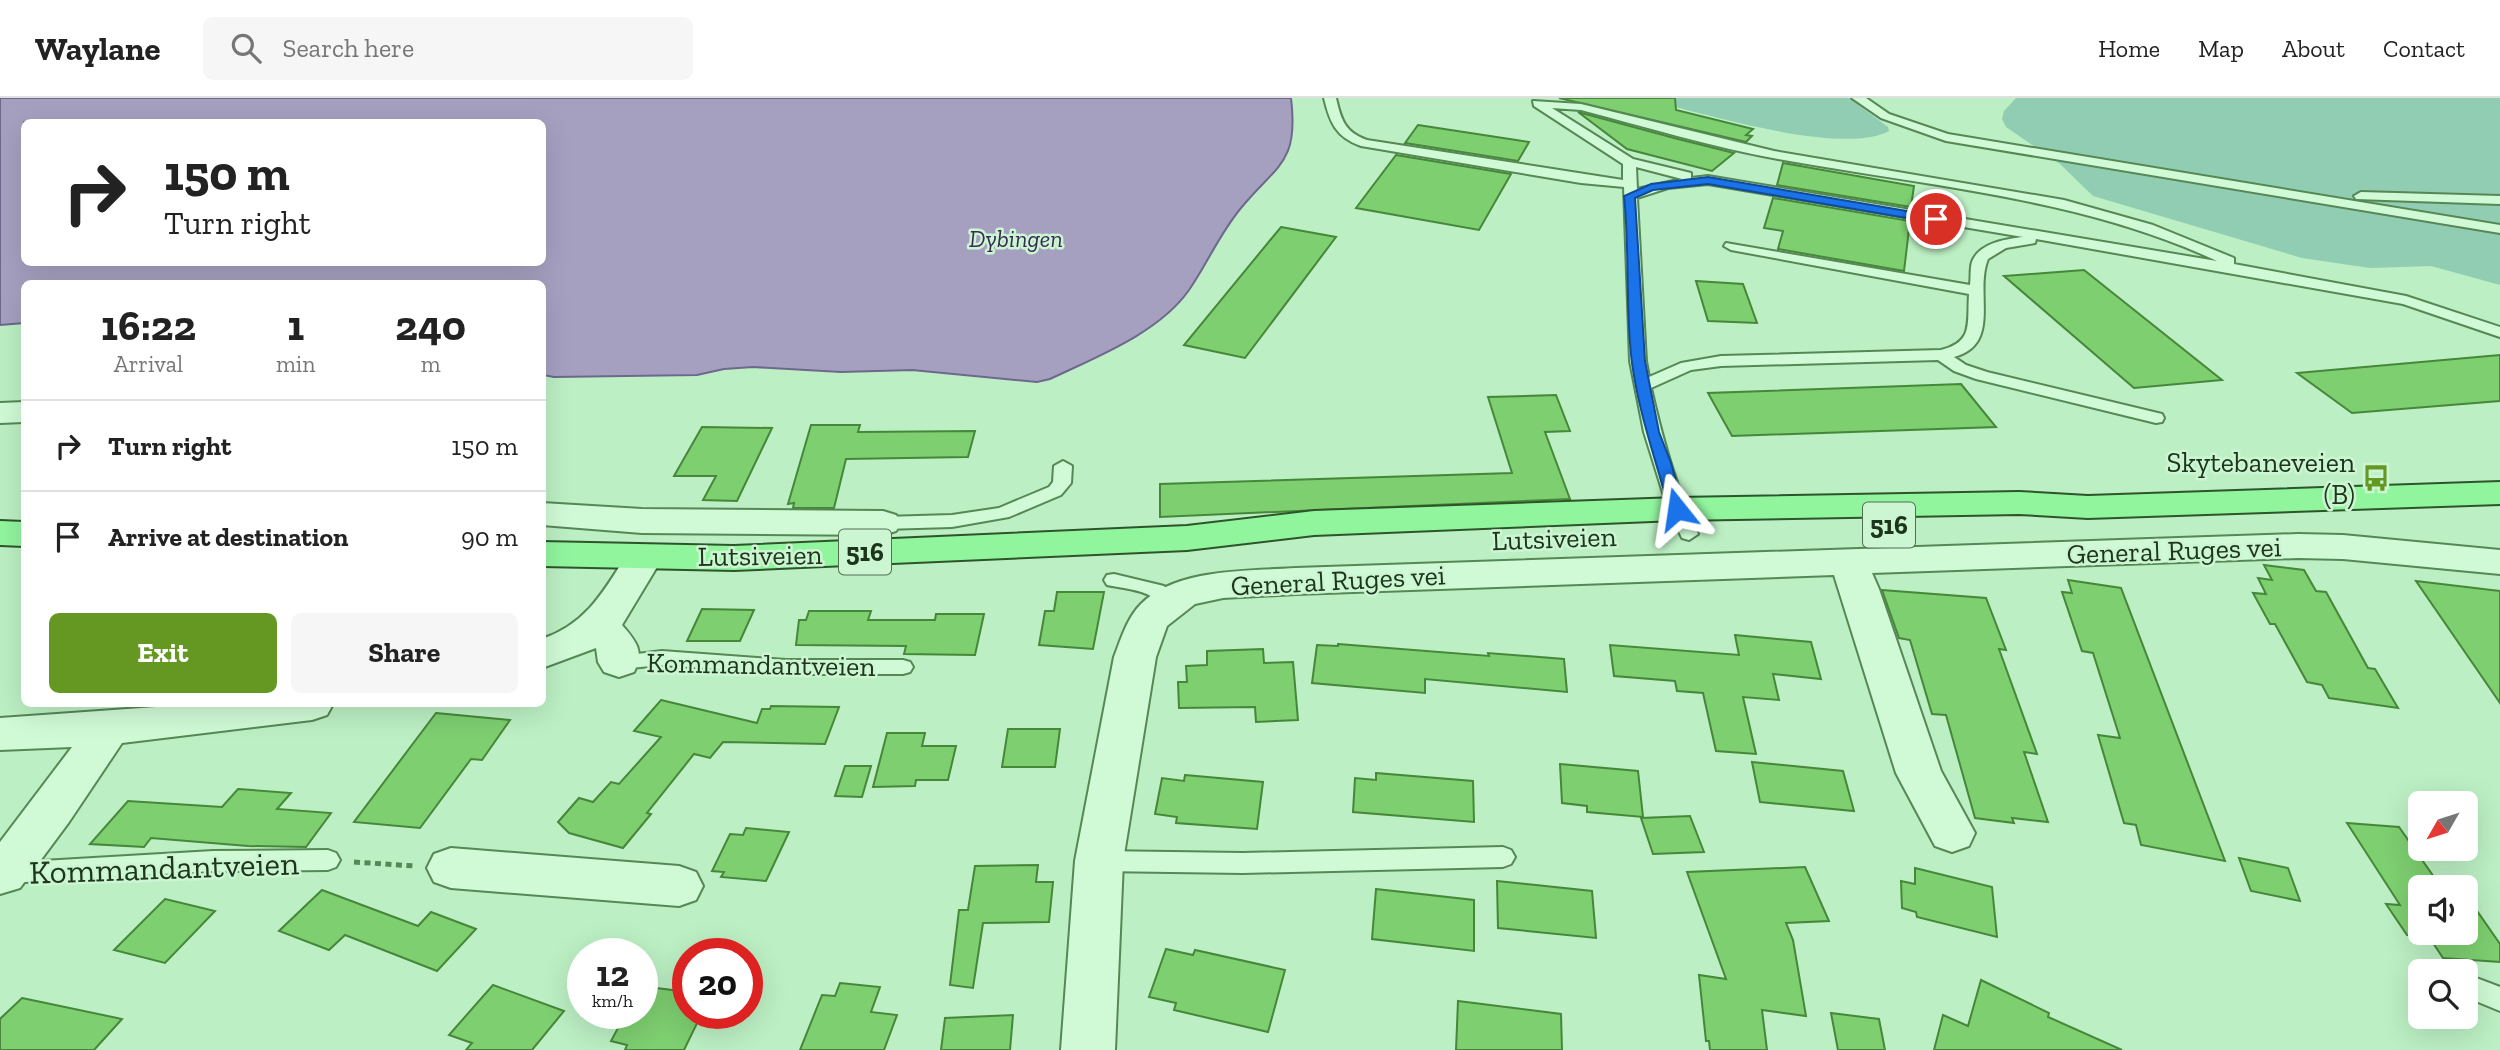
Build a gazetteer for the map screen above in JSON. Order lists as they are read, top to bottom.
{
  "streets": {
    "main road": ["516", "Lutsiveien"],
    "street": ["General Ruges vei", "Kommandantveien"]
  },
  "water": ["Dybingen"],
  "places": {
    "bus stop": ["Skytebaneveien (B)"]
  },
  "north": "bottom left",
  "page": {
    "header": "Waylane",
    "search": "Search here",
    "nav": [
      "Home",
      "Map",
      "About",
      "Contact"
    ],
    "turn": ["150 m", "Turn right"],
    "eta": [
      "16:22",
      "Arrival",
      "1",
      "min",
      "240",
      "m"
    ],
    "list": [
      {
        "name": "Turn right",
        "value": "150 m"
      },
      {
        "name": "Arrive at destination",
        "value": "90 m"
      }
    ],
    "buttons": ["Exit", "Share"],
    "speed": "12 km/h",
    "limit": "20"
  }
}
